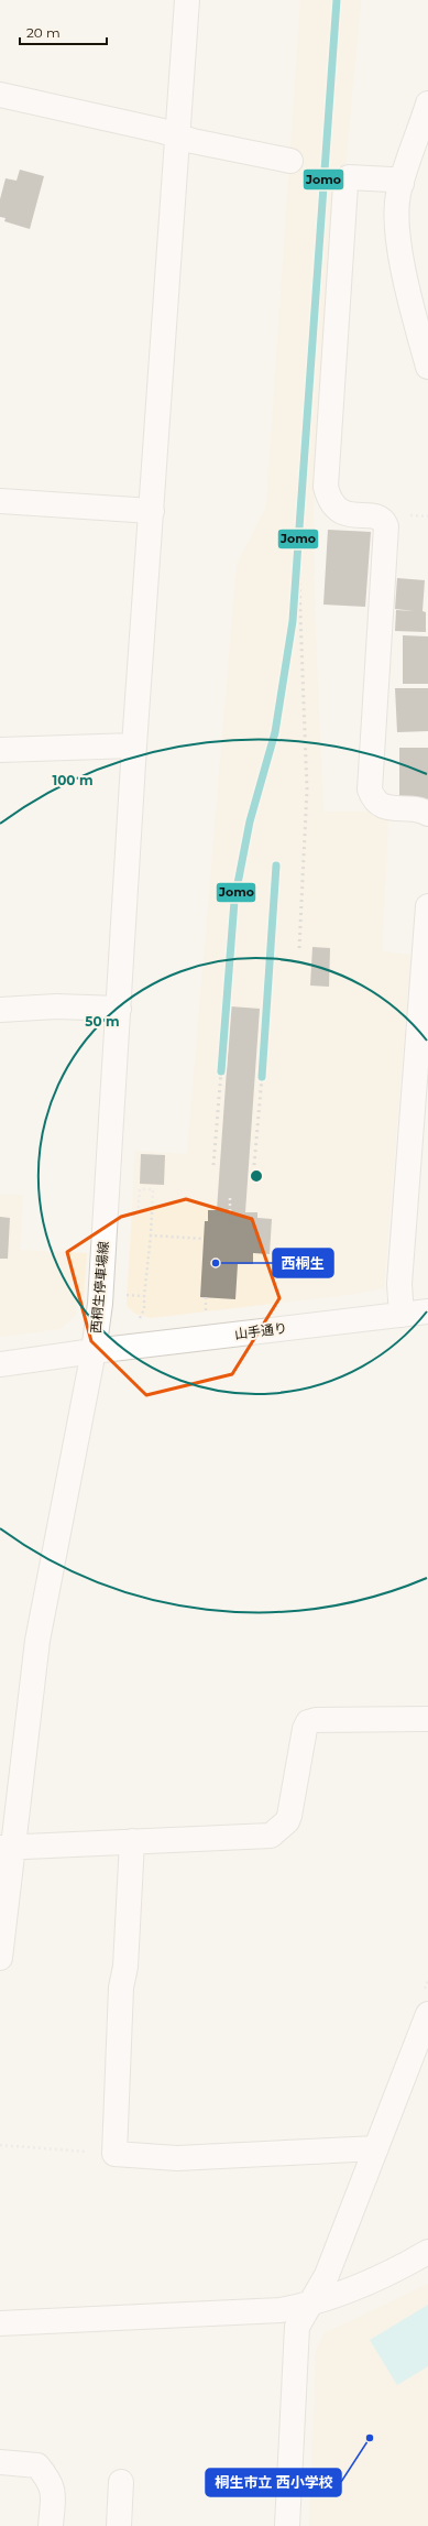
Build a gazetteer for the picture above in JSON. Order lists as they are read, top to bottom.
{
  "streets": {
    "street": ["西桐生停車場線", "山手通り"]
  },
  "crossings": [
    ["西桐生停車場線", "山手通り"]
  ],
  "places": ["西桐生", "桐生市立 西小学校"],
  "lines": ["transit line Jomo"],
  "scale_bar": "20 m",
  "rings": ["100 m", "50 m"]
}
